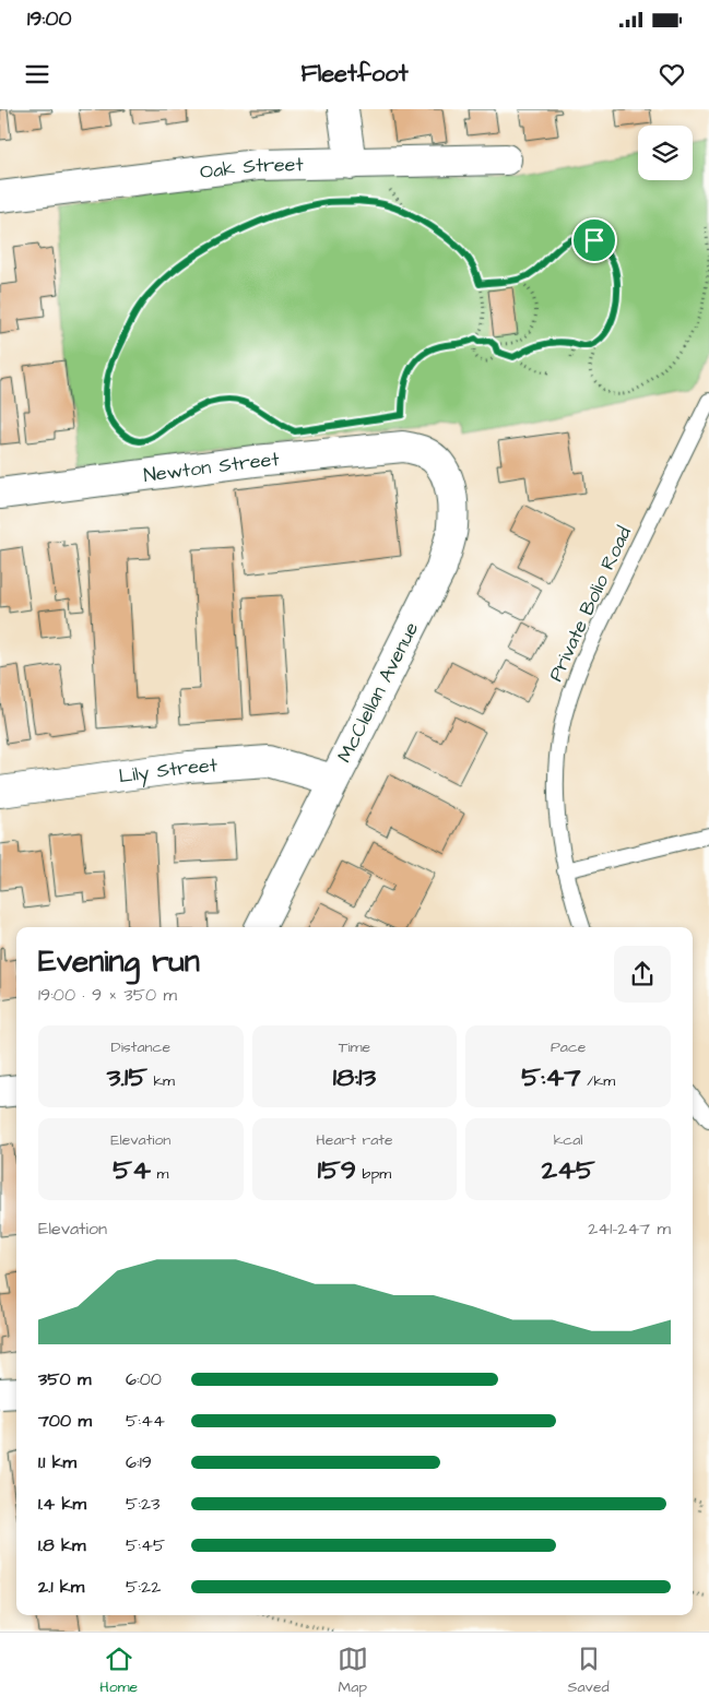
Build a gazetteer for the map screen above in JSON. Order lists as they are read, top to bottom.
{
  "streets": {
    "street": [
      "Oak Street",
      "Newton Street",
      "McClellan Avenue",
      "Lily Street"
    ],
    "lane": ["Private Bolio Road"]
  },
  "crossings": [
    ["Newton Street", "McClellan Avenue"],
    ["McClellan Avenue", "Lily Street"]
  ],
  "page": {
    "status": "19:00",
    "header": "Fleetfoot",
    "heading": ["Evening run", "19:00 · 9 × 350 m"],
    "stats": [
      ["Distance", "3.15 km"],
      ["Time", "18:13"],
      ["Pace", "5:47 /km"],
      ["Elevation", "54 m"],
      ["Heart rate", "159 bpm"],
      ["kcal", "245"]
    ],
    "chart": ["Elevation", "241–247 m"],
    "list": [
      {
        "name": "350 m",
        "note": "6:00"
      },
      {
        "name": "700 m",
        "note": "5:44"
      },
      {
        "name": "1.1 km",
        "note": "6:19"
      },
      {
        "name": "1.4 km",
        "note": "5:23"
      },
      {
        "name": "1.8 km",
        "note": "5:45"
      },
      {
        "name": "2.1 km",
        "note": "5:22"
      }
    ],
    "tabs": ["Home", "Map", "Saved"]
  }
}
